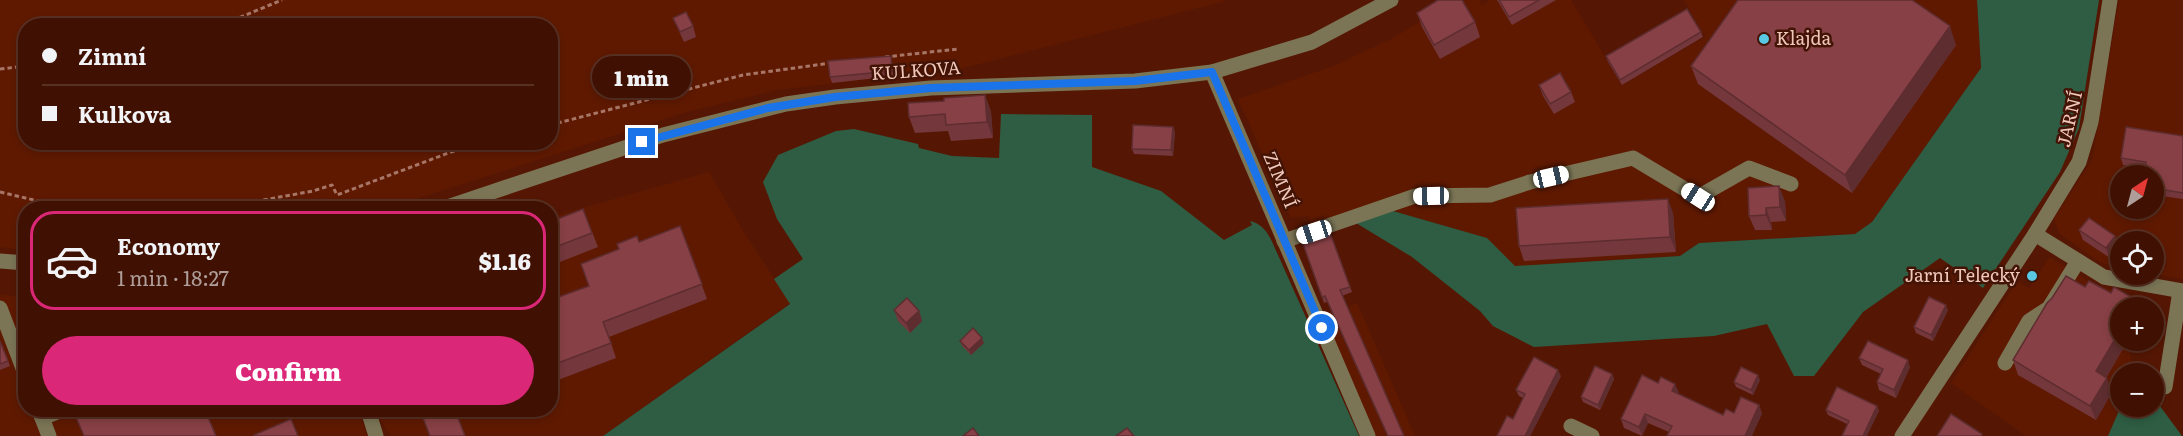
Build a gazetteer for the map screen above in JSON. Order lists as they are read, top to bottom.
{
  "streets": {
    "street": ["KULKOVA", "JARNÍ", "ZIMNÍ"]
  },
  "crossings": [
    ["KULKOVA", "ZIMNÍ"]
  ],
  "places": ["Klajda", "Jarní Telecký"],
  "north": "top right",
  "page": {
    "banner": ["Zimní", "Kulkova"],
    "bubble": "1 min",
    "map_buttons": ["+", "−"],
    "list": [
      {
        "name": "Economy",
        "note": "1 min · 18:27",
        "value": "$1.16"
      }
    ],
    "buttons": "Confirm"
  }
}
